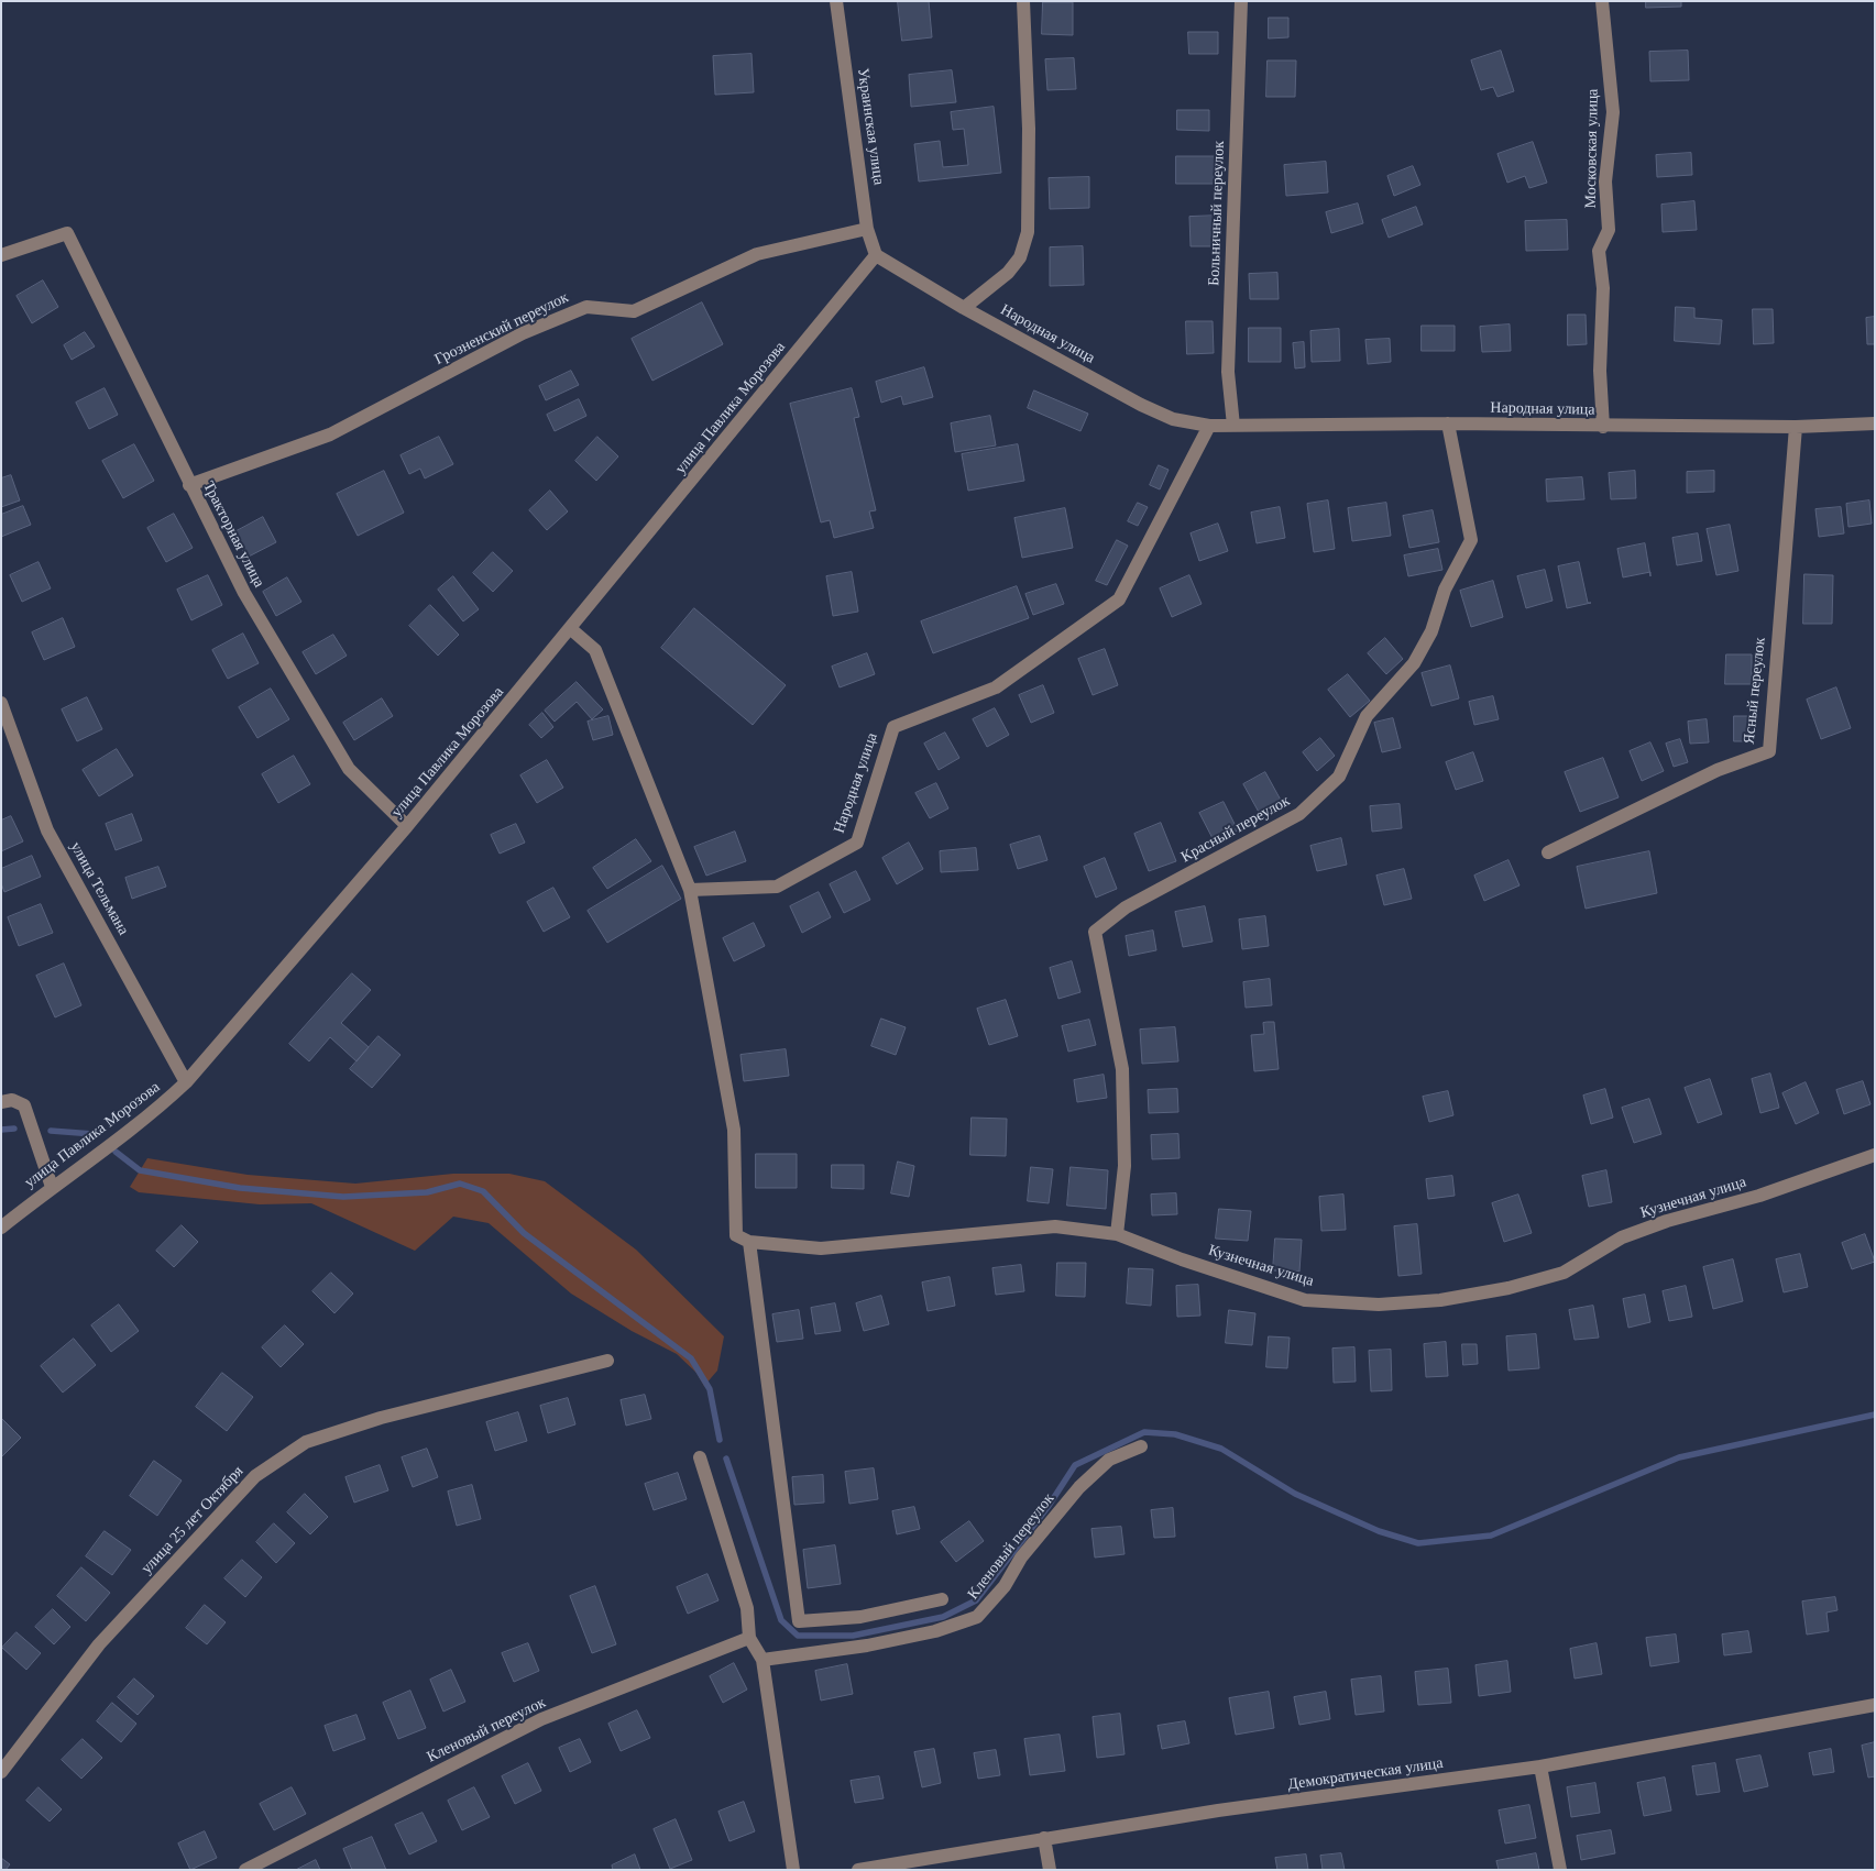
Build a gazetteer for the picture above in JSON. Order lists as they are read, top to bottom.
{
  "streets": {
    "street": [
      "Украинская улица",
      "Московская улица",
      "Больничный переулок",
      "Грозненский переулок",
      "Народная улица",
      "улица Павлика Морозова",
      "Тракторная улица",
      "Ясный переулок",
      "Красный переулок",
      "улица Тельмана",
      "Кузнечная улица",
      "улица 25 лет Октября",
      "Кленовый переулок",
      "Демократическая улица"
    ]
  },
  "crossings": [
    ["Украинская улица", "Грозненский переулок"],
    ["Украинская улица", "Народная улица"],
    ["Украинская улица", "улица Павлика Морозова"],
    ["Московская улица", "Народная улица"],
    ["Больничный переулок", "Народная улица"],
    ["Грозненский переулок", "Тракторная улица"],
    ["Народная улица", "улица Павлика Морозова"],
    ["Народная улица", "Ясный переулок"],
    ["Народная улица", "Красный переулок"],
    ["улица Павлика Морозова", "Тракторная улица"],
    ["улица Павлика Морозова", "улица Тельмана"],
    ["Красный переулок", "Кузнечная улица"]
  ]
}
